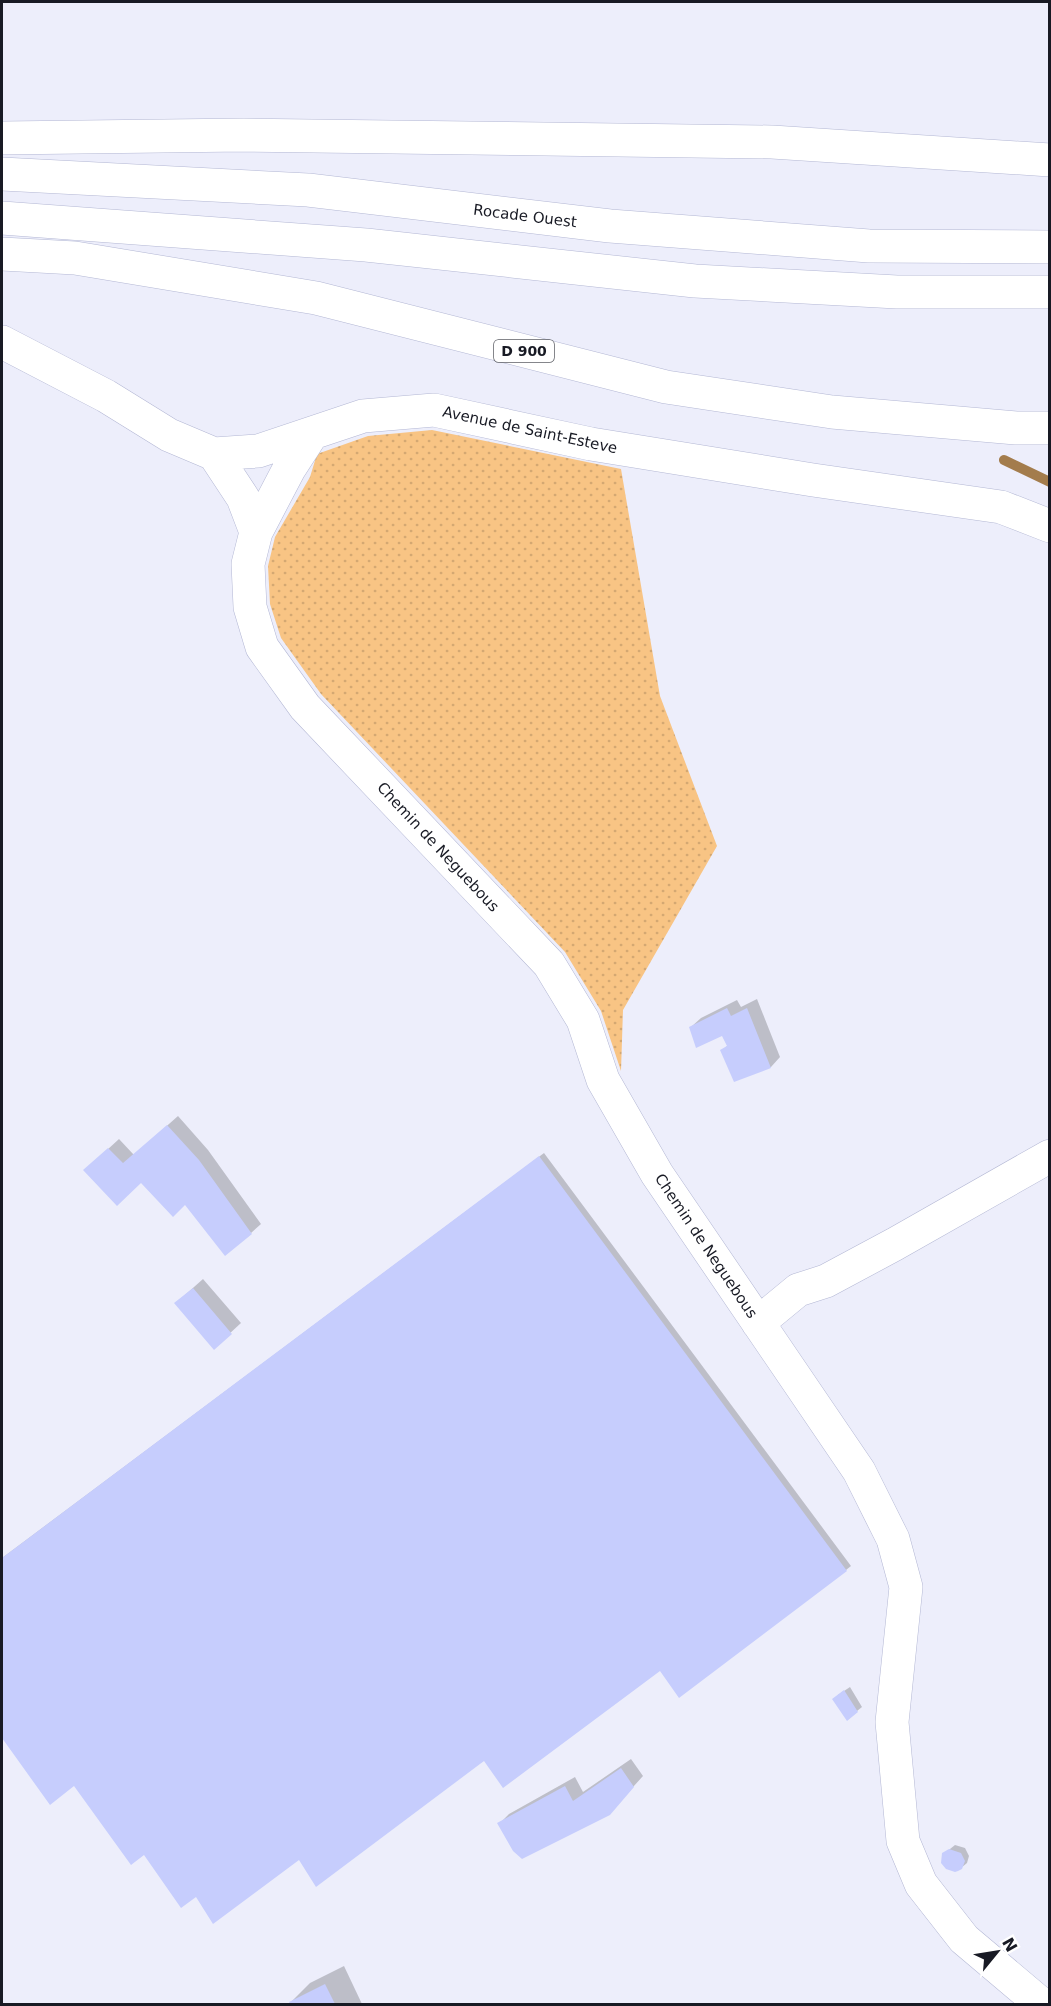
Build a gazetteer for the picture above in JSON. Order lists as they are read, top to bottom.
{
  "streets": {
    "main road": [
      "Rocade Ouest",
      "D 900",
      "Avenue de Saint-Esteve",
      "Chemin de Neguebous"
    ]
  },
  "crossings": [
    ["Avenue de Saint-Esteve", "Chemin de Neguebous"]
  ],
  "north": "top right"
}
